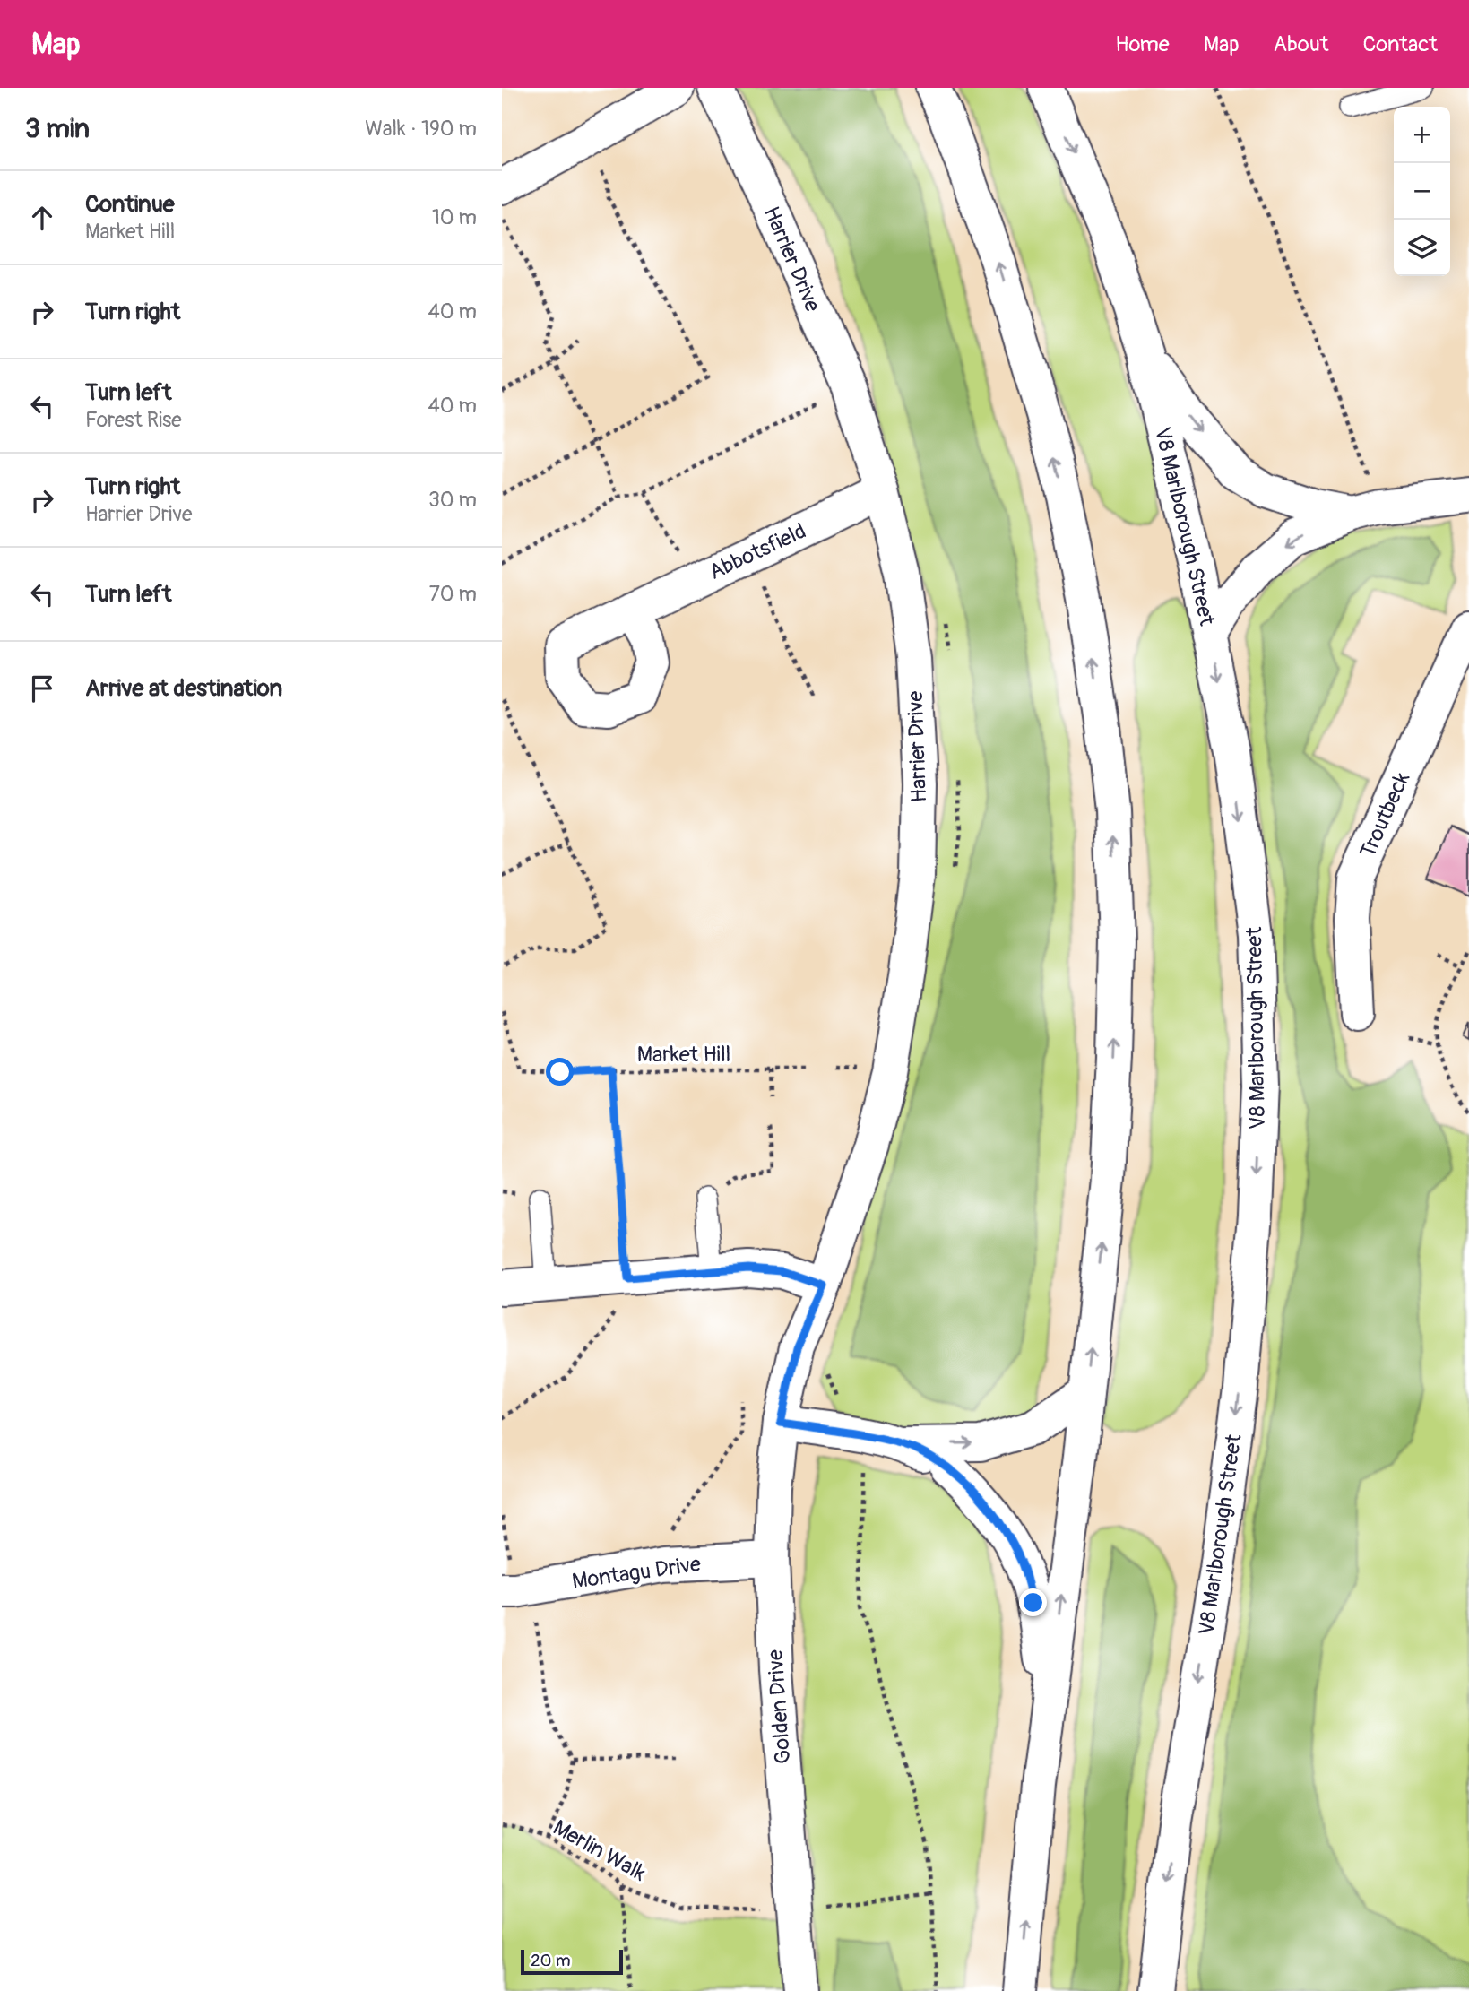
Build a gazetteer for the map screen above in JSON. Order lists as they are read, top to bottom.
{
  "streets": {
    "main road": [
      "Harrier Drive",
      "V8 Marlborough Street",
      "Abbotsfield",
      "Troutbeck",
      "Montagu Drive",
      "Golden Drive"
    ],
    "path": ["Market Hill", "Merlin Walk"]
  },
  "crossings": [
    ["Harrier Drive", "Abbotsfield"],
    ["Harrier Drive", "Golden Drive"],
    ["Montagu Drive", "Golden Drive"],
    ["Golden Drive", "Merlin Walk"]
  ],
  "scale_bar": "20 m",
  "page": {
    "header": "Map",
    "nav": [
      "Home",
      "Map",
      "About",
      "Contact"
    ],
    "heading": ["3 min", "Walk · 190 m"],
    "map_buttons": ["+", "−"],
    "list": [
      ["Continue", "Market Hill", "10 m"],
      ["Turn right", "40 m"],
      ["Turn left", "Forest Rise", "40 m"],
      ["Turn right", "Harrier Drive", "30 m"],
      ["Turn left", "70 m"],
      "Arrive at destination"
    ],
    "scale": "20 m"
  }
}
